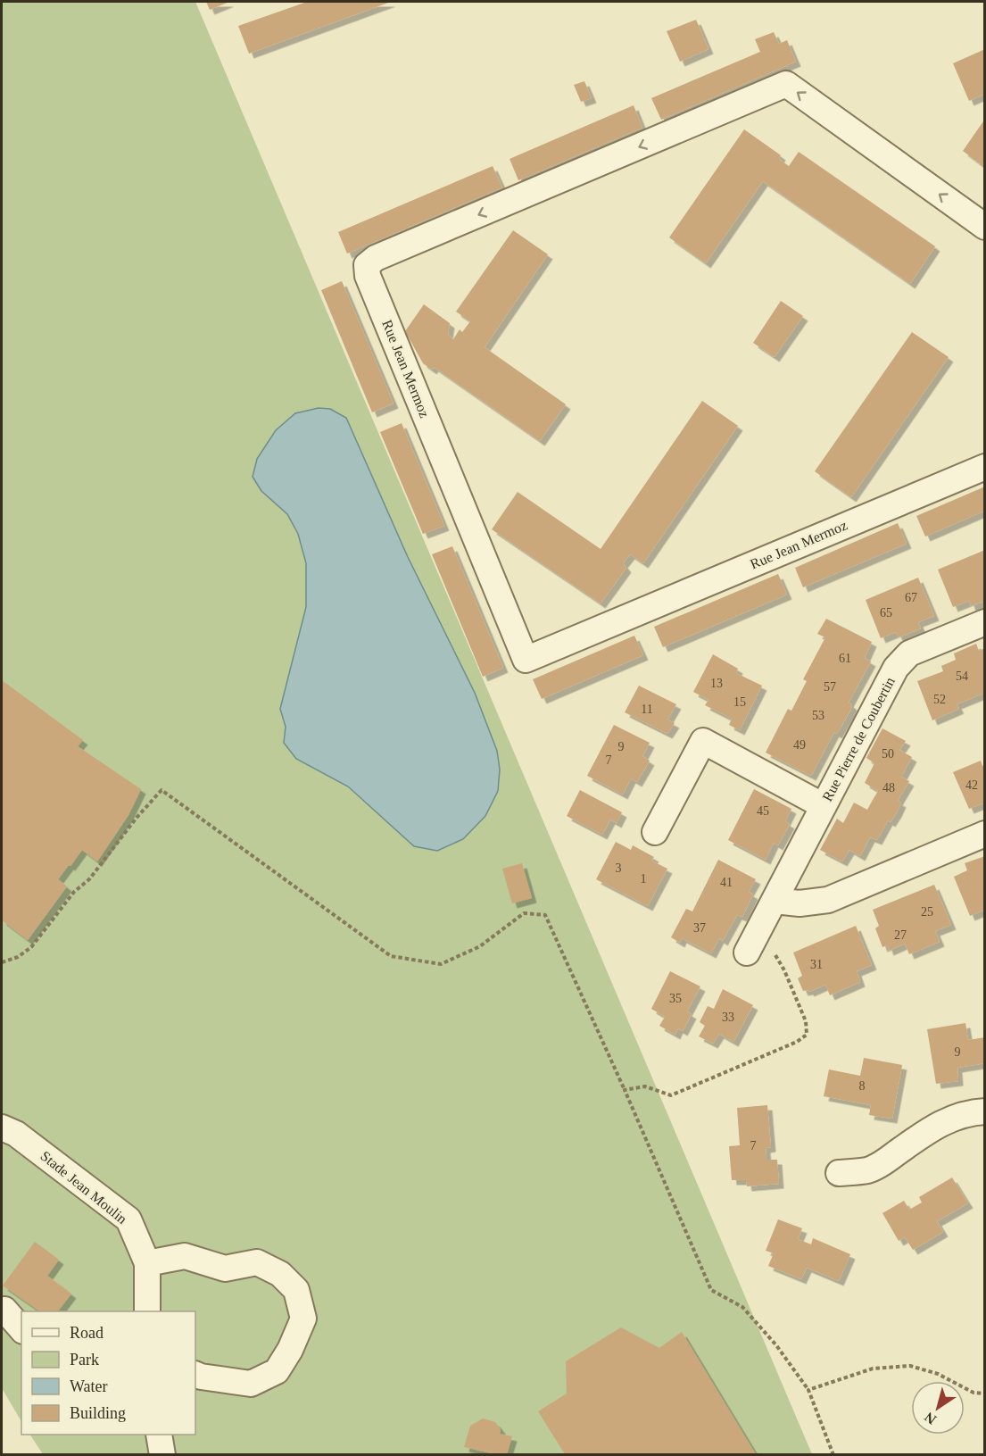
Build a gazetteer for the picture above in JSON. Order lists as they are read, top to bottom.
{
  "streets": {
    "street": ["Rue Jean Mermoz", "Rue Pierre de Coubertin", "Stade Jean Moulin"]
  },
  "house_numbers": [
    "67",
    "65",
    "61",
    "54",
    "13",
    "57",
    "52",
    "15",
    "11",
    "53",
    "49",
    "9",
    "50",
    "7",
    "42",
    "48",
    "45",
    "3",
    "1",
    "41",
    "25",
    "37",
    "27",
    "31",
    "35",
    "33",
    "9",
    "8",
    "7"
  ],
  "legend": [
    "Road",
    "Park",
    "Water",
    "Building"
  ],
  "north": "bottom left"
}
